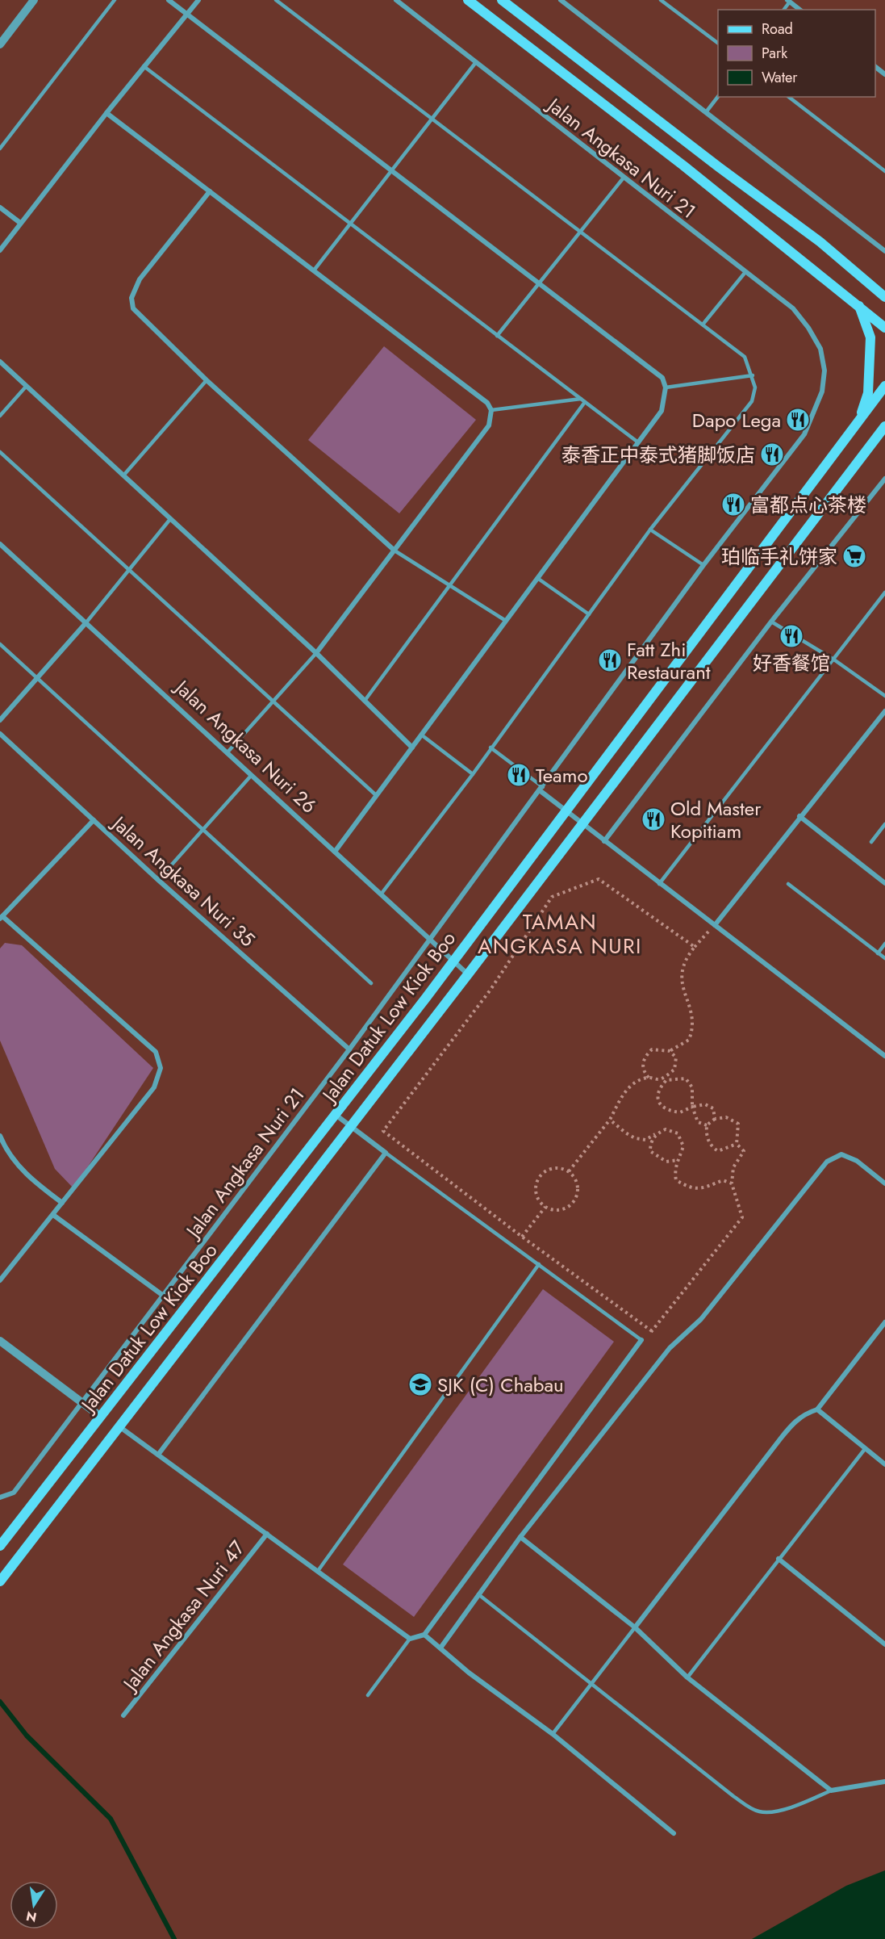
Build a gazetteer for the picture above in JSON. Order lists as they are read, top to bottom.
{
  "streets": {
    "main road": ["Jalan Datuk Low Kiok Boo"],
    "street": [
      "Jalan Angkasa Nuri 21",
      "Jalan Angkasa Nuri 26",
      "Jalan Angkasa Nuri 35",
      "Jalan Angkasa Nuri 47"
    ]
  },
  "crossings": [
    ["Jalan Angkasa Nuri 21", "Jalan Angkasa Nuri 26"],
    ["Jalan Angkasa Nuri 21", "Jalan Angkasa Nuri 35"],
    ["Jalan Angkasa Nuri 26", "Jalan Datuk Low Kiok Boo"]
  ],
  "districts": ["TAMAN ANGKASA NURI"],
  "places": {
    "restaurant": [
      "Dapo Lega",
      "泰香正中泰式猪脚饭店",
      "富都点心茶楼",
      "好香餐馆",
      "Fatt Zhi Restaurant",
      "Teamo",
      "Old Master Kopitiam"
    ],
    "supermarket": ["珀临手礼饼家"],
    "school or university": ["SJK (C) Chabau"]
  },
  "legend": ["Road", "Park", "Water"],
  "north": "bottom"
}
